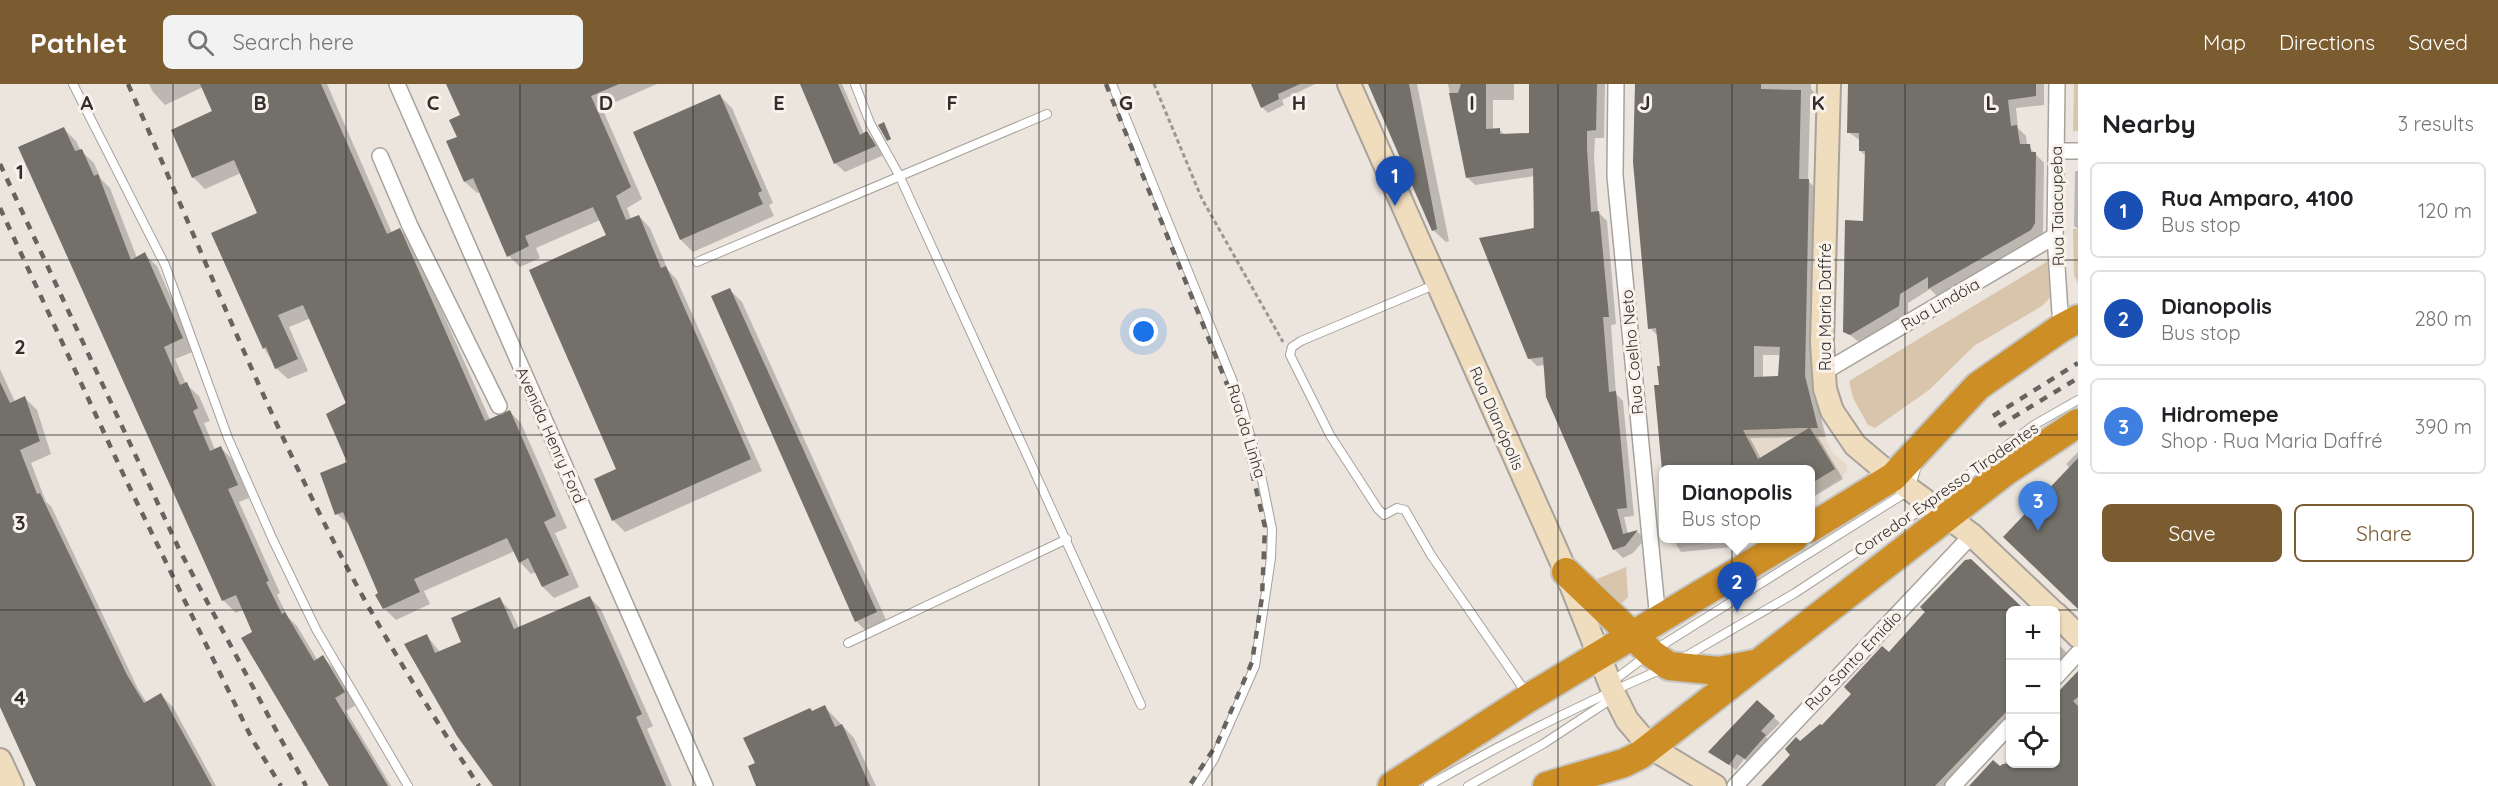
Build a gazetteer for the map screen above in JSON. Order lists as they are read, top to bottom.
{
  "streets": {
    "street": [
      "Rua Taiacupeba",
      "Rua Lindóia",
      "Rua Maria Daffré",
      "Rua Coelho Neto",
      "Rua Dianópolis",
      "Avenida Henry Ford",
      "Rua Santo Emidio"
    ],
    "lane": ["Rua da Linha", "Corredor Expresso Tiradentes"]
  },
  "crossings": [
    ["Rua Taiacupeba", "Rua Lindóia"],
    ["Rua Lindóia", "Rua Maria Daffré"],
    ["Rua Maria Daffré", "Corredor Expresso Tiradentes"],
    ["Rua Maria Daffré", "Rua Santo Emidio"],
    ["Rua Dianópolis", "Corredor Expresso Tiradentes"]
  ],
  "page": {
    "header": "Pathlet",
    "search": "Search here",
    "nav": ["Map", "Directions", "Saved"],
    "heading": ["Nearby", "3 results"],
    "pins": ["1", "3", "2"],
    "list": [
      {
        "mark": "1",
        "name": "Rua Amparo, 4100",
        "note": "Bus stop",
        "value": "120 m"
      },
      {
        "mark": "2",
        "name": "Dianopolis",
        "note": "Bus stop",
        "value": "280 m"
      },
      {
        "mark": "3",
        "name": "Hidromepe",
        "note": "Shop · Rua Maria Daffré",
        "value": "390 m"
      }
    ],
    "popup": ["Dianopolis", "Bus stop"],
    "buttons": ["Save", "Share"],
    "map_buttons": ["+", "−"]
  },
  "grid": {
    "columns": [
      "A",
      "B",
      "C",
      "D",
      "E",
      "F",
      "G",
      "H",
      "I",
      "J",
      "K",
      "L"
    ],
    "rows": [
      "1",
      "2",
      "3",
      "4"
    ]
  }
}
